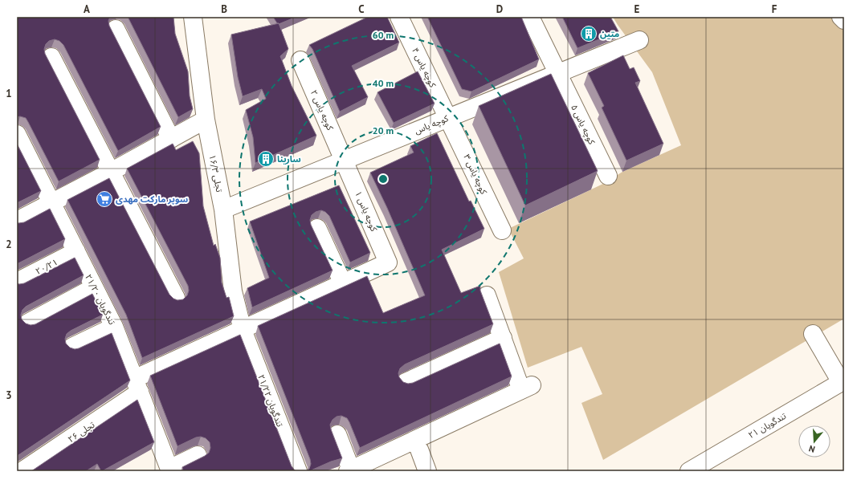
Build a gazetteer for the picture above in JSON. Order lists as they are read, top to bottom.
{
  "streets": {
    "street": [
      "کوچه یاس ۴",
      "کوچه یاس ۲",
      "کوچه یاس",
      "کوچه یاس ۵",
      "۱۶/۳ تجلی",
      "کوچه یاس ۳",
      "کوچه یاس ۱",
      "۲۰/۲۱",
      "۲۱/۲۰ تندگویان",
      "۲۱/۲۲ تندگویان",
      "۲۱ تندگویان",
      "۲۶ تجلی"
    ]
  },
  "crossings": [
    ["کوچه یاس ۴", "کوچه یاس"],
    ["کوچه یاس ۴", "کوچه یاس ۳"],
    ["کوچه یاس ۲", "کوچه یاس"],
    ["کوچه یاس ۲", "کوچه یاس ۱"],
    ["کوچه یاس", "کوچه یاس ۵"],
    ["کوچه یاس", "۱۶/۳ تجلی"],
    ["کوچه یاس", "کوچه یاس ۳"],
    ["کوچه یاس", "کوچه یاس ۱"],
    ["۱۶/۳ تجلی", "۲۱/۲۲ تندگویان"],
    ["۱۶/۳ تجلی", "۲۶ تجلی"],
    ["کوچه یاس ۱", "۲۶ تجلی"],
    ["۲۰/۲۱", "۲۱/۲۰ تندگویان"],
    ["۲۱/۲۰ تندگویان", "۲۶ تجلی"],
    ["۲۱/۲۲ تندگویان", "۲۶ تجلی"]
  ],
  "places": {
    "building": ["متین", "سارینا"],
    "supermarket": ["سوپر مارکت مهدی"]
  },
  "north": "bottom",
  "grid": {
    "columns": [
      "A",
      "B",
      "C",
      "D",
      "E",
      "F"
    ],
    "rows": ["1", "2", "3"]
  },
  "rings": ["60 m", "40 m", "20 m"]
}
